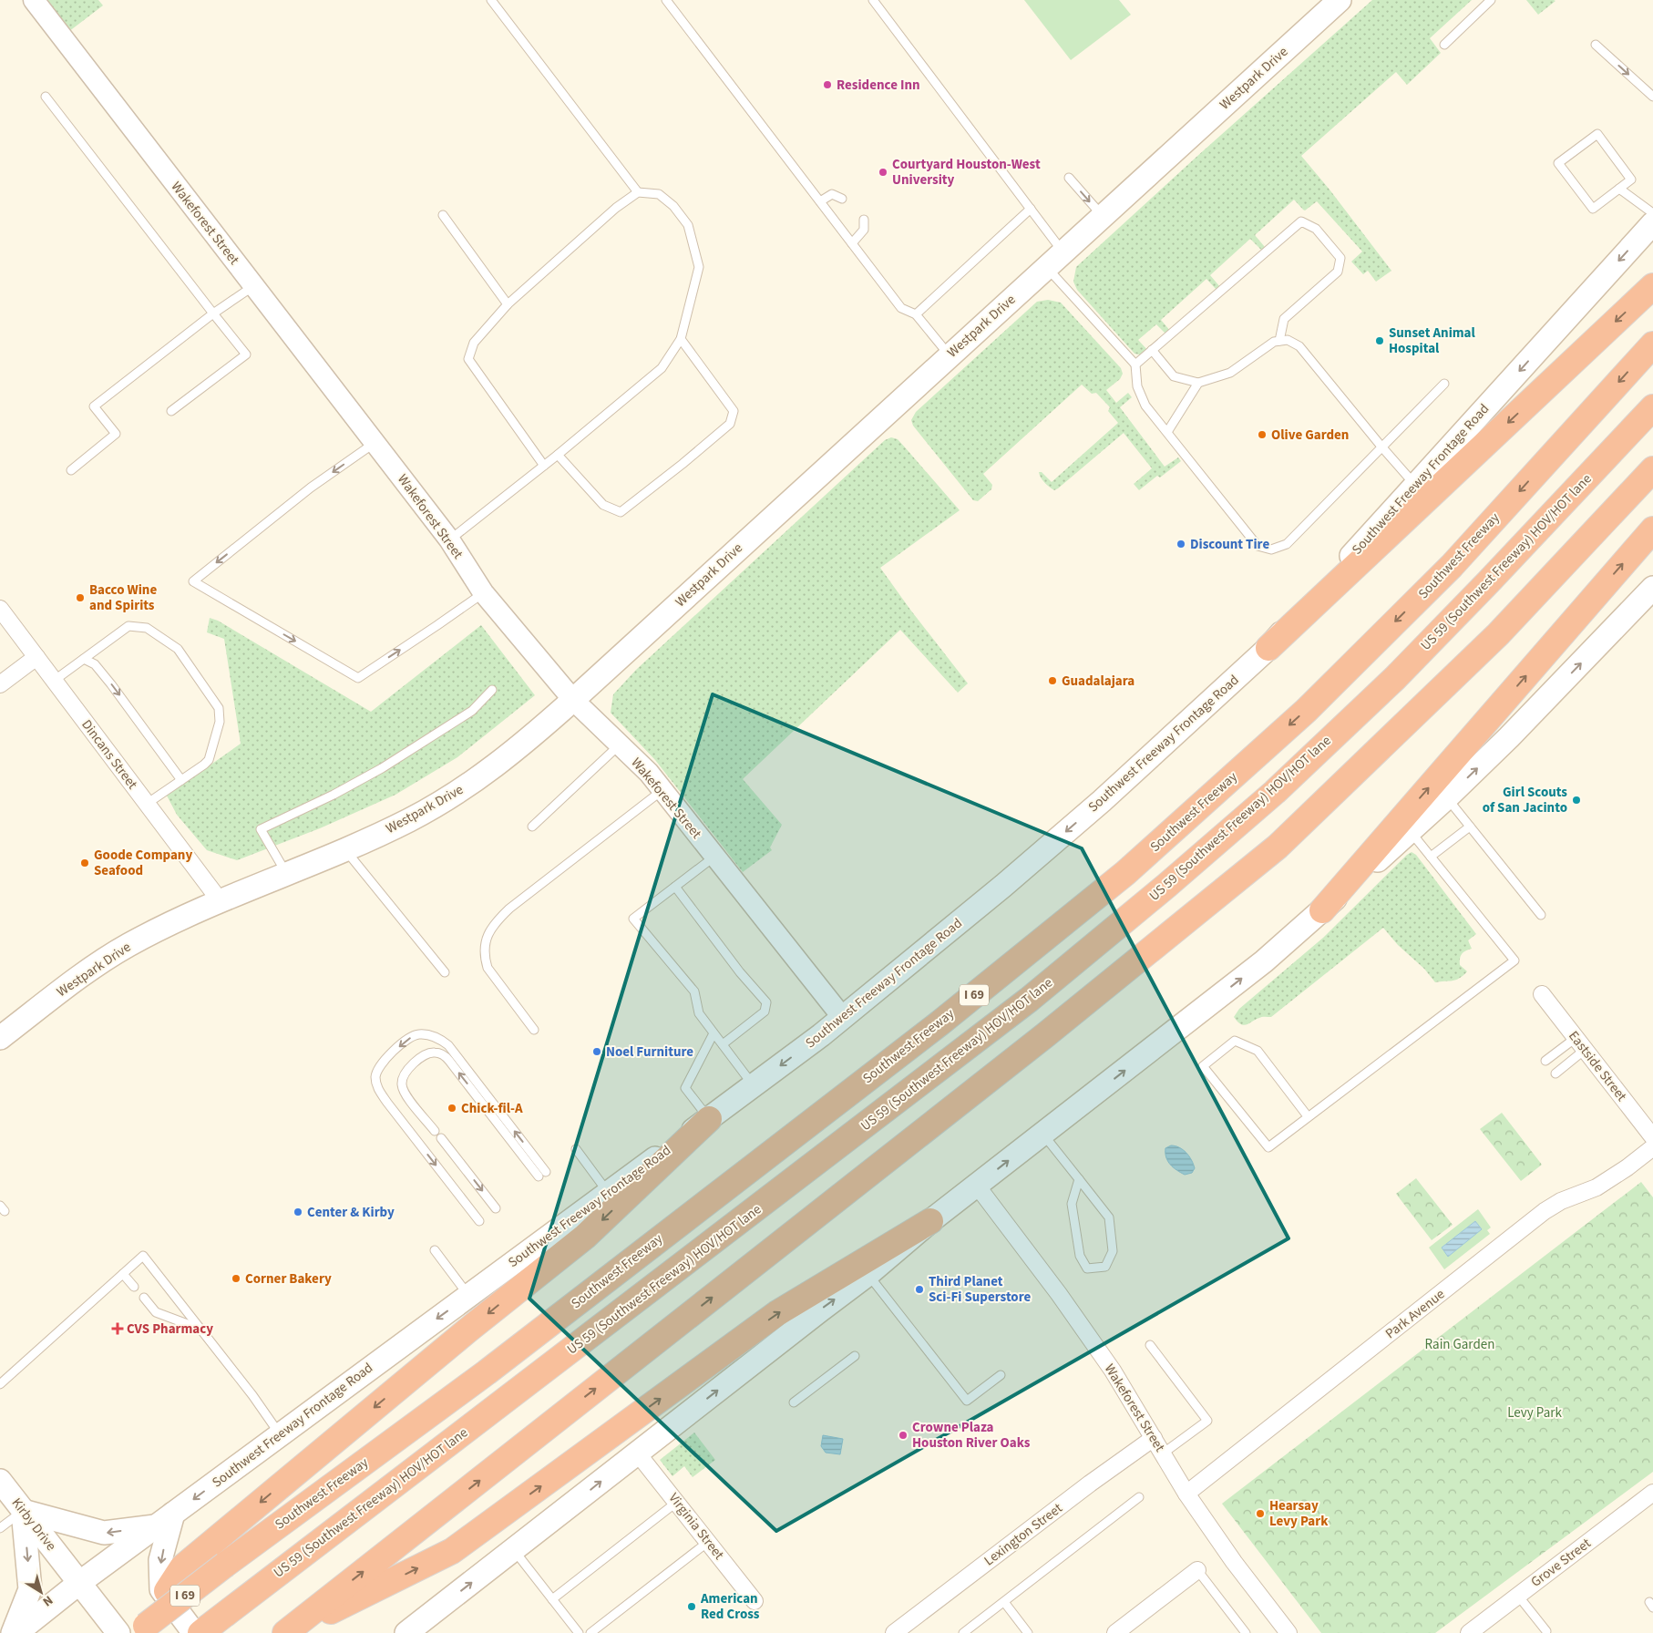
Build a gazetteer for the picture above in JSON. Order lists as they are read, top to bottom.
{
  "streets": {
    "highway": ["Southwest Freeway", "US 59 (Southwest Freeway) HOV/HOT lane", "I 69"],
    "main road": ["Westpark Drive", "Southwest Freeway Frontage Road", "Kirby Drive"],
    "street": [
      "Wakeforest Street",
      "Dincans Street",
      "Eastside Street",
      "Park Avenue",
      "Virginia Street",
      "Lexington Street",
      "Grove Street"
    ]
  },
  "crossings": [
    ["Westpark Drive", "Wakeforest Street"],
    ["Westpark Drive", "Dincans Street"],
    ["Wakeforest Street", "Southwest Freeway Frontage Road"],
    ["Wakeforest Street", "Park Avenue"],
    ["Wakeforest Street", "Lexington Street"],
    ["Southwest Freeway Frontage Road", "Kirby Drive"]
  ],
  "one_way": ["Southwest Freeway Frontage Road"],
  "parks": ["Rain Garden", "Levy Park"],
  "places": {
    "other": [
      "Residence Inn",
      "Courtyard Houston-West University",
      "Sunset Animal Hospital",
      "Olive Garden",
      "Discount Tire",
      "Bacco Wine and Spirits",
      "Guadalajara",
      "Girl Scouts of San Jacinto",
      "Goode Company Seafood",
      "Noel Furniture",
      "Chick-fil-A",
      "Center & Kirby",
      "Corner Bakery",
      "Third Planet Sci-Fi Superstore",
      "Crowne Plaza Houston River Oaks",
      "Hearsay Levy Park",
      "American Red Cross"
    ],
    "health": ["CVS Pharmacy"]
  },
  "north": "bottom right"
}
